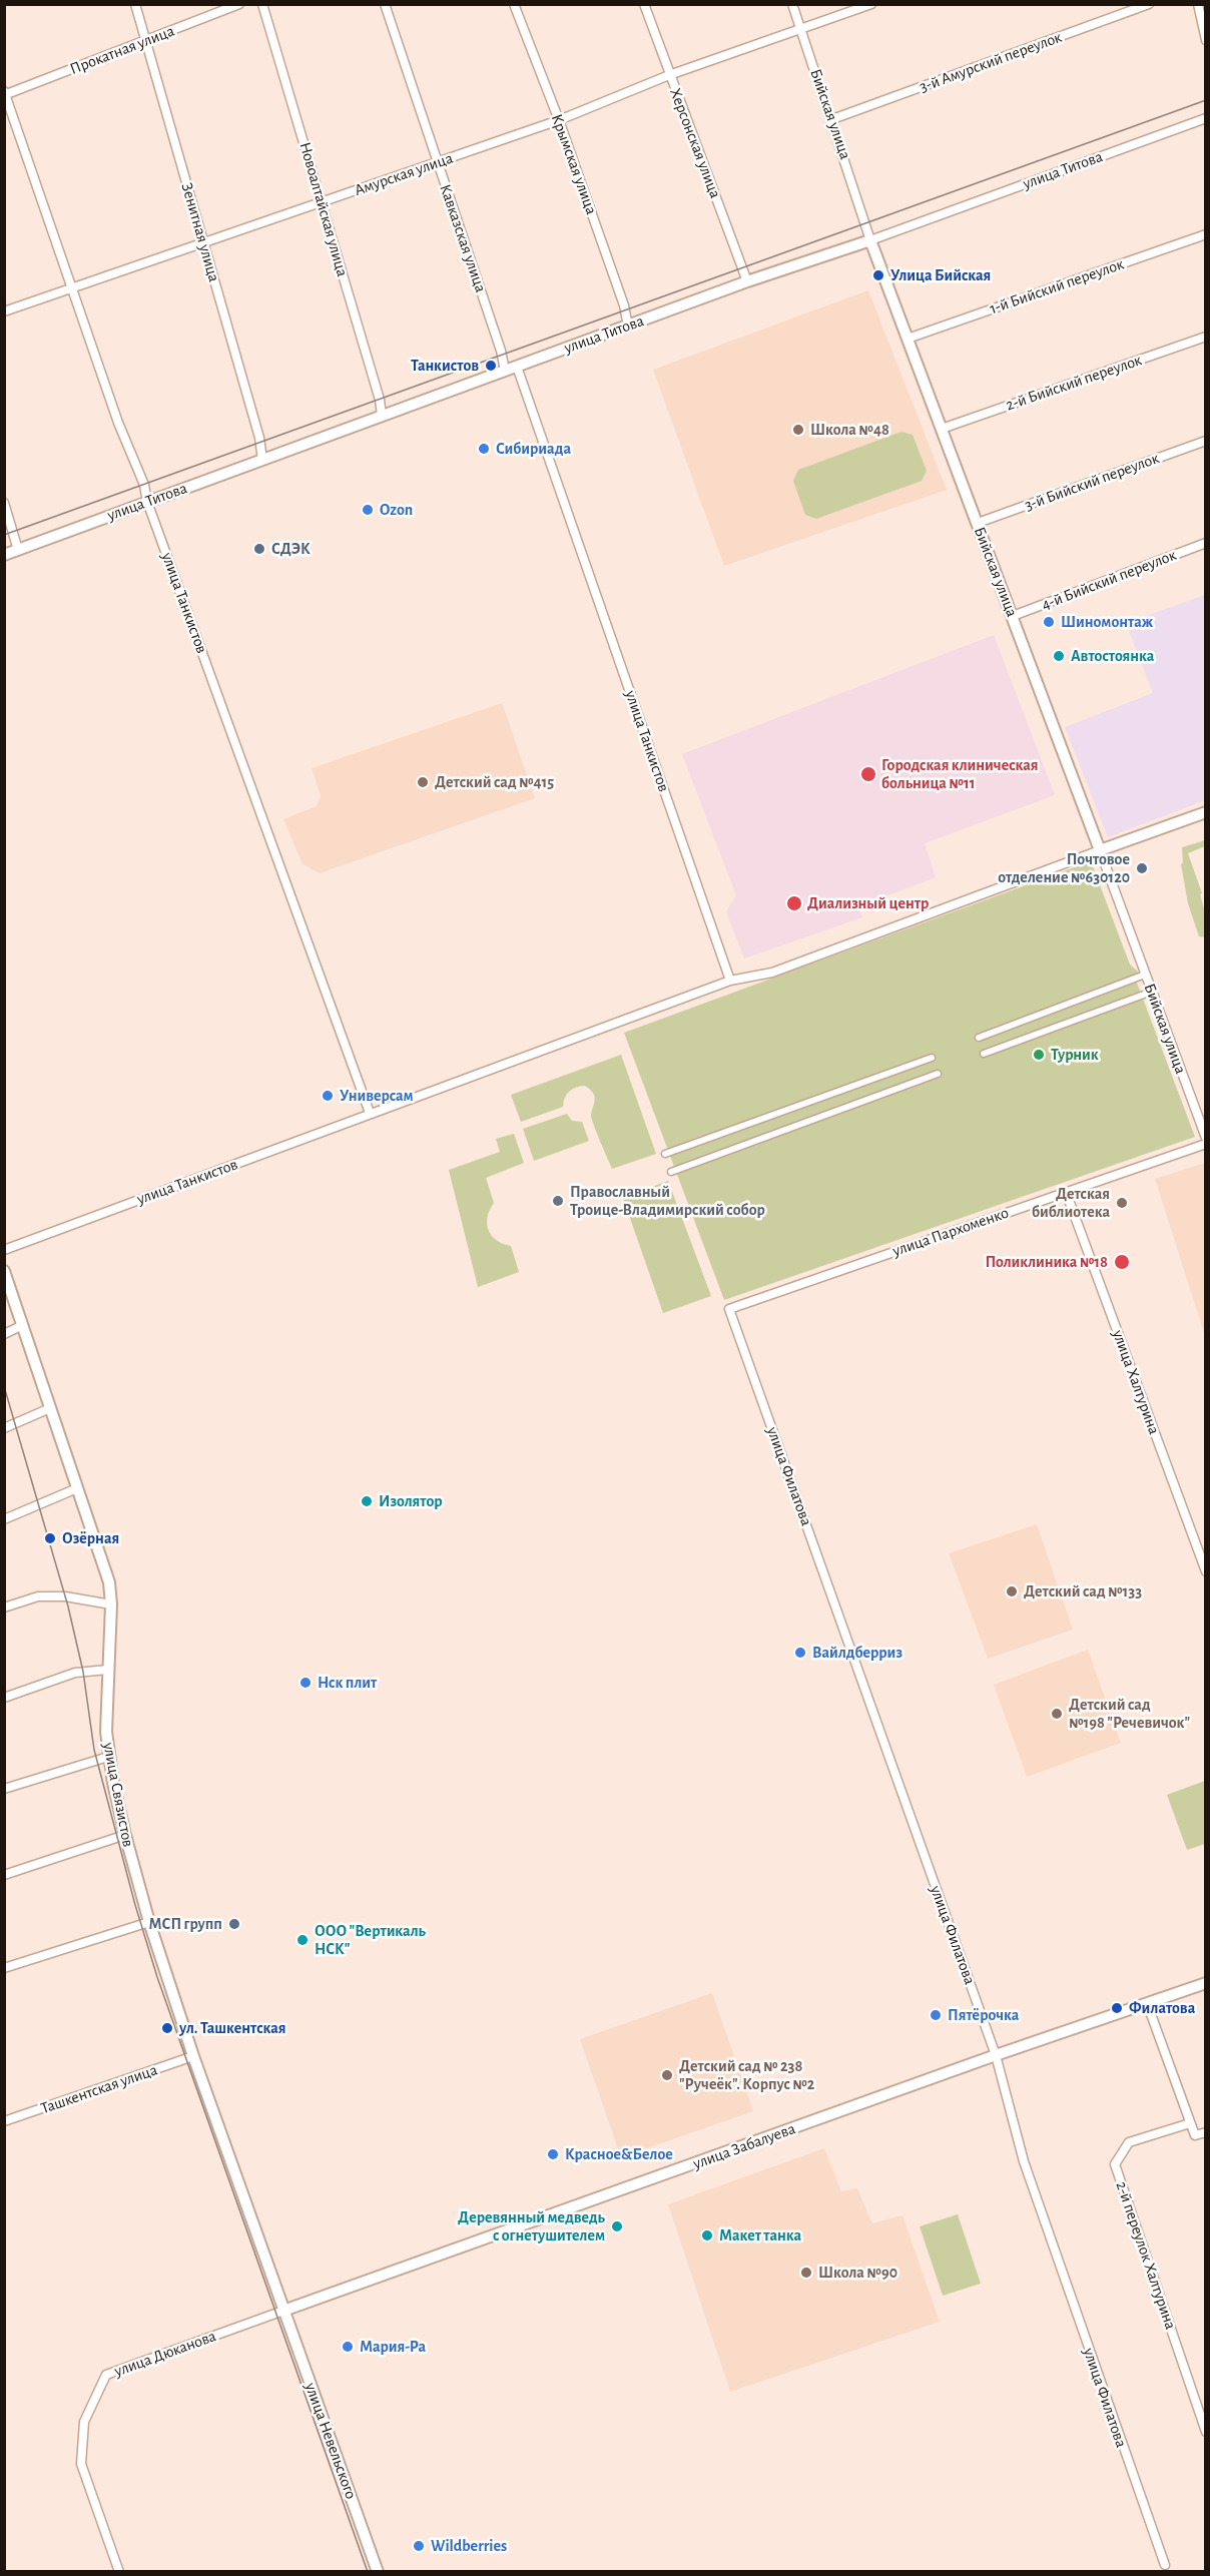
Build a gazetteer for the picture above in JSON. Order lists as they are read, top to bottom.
{
  "streets": {
    "street": [
      "Прокатная улица",
      "3-й Амурский переулок",
      "Бийская улица",
      "Херсонская улица",
      "Крымская улица",
      "улица Титова",
      "Амурская улица",
      "Новоалтайская улица",
      "Зенитная улица",
      "Кавказская улица",
      "1-й Бийский переулок",
      "2-й Бийский переулок",
      "3-й Бийский переулок",
      "4-й Бийский переулок",
      "улица Танкистов",
      "улица Пархоменко",
      "улица Халтурина",
      "улица Филатова",
      "улица Связистов",
      "Ташкентская улица",
      "улица Забалуева",
      "2-й переулок Халтурина",
      "улица Дюканова",
      "улица Невельского"
    ]
  },
  "crossings": [
    ["Прокатная улица", "Зенитная улица"],
    ["Прокатная улица", "улица Танкистов"],
    ["3-й Амурский переулок", "Бийская улица"],
    ["Бийская улица", "улица Титова"],
    ["Бийская улица", "Амурская улица"],
    ["Бийская улица", "1-й Бийский переулок"],
    ["Бийская улица", "2-й Бийский переулок"],
    ["Бийская улица", "3-й Бийский переулок"],
    ["Бийская улица", "4-й Бийский переулок"],
    ["Бийская улица", "улица Танкистов"],
    ["Херсонская улица", "улица Титова"],
    ["Херсонская улица", "Амурская улица"],
    ["Крымская улица", "улица Титова"],
    ["Крымская улица", "Амурская улица"],
    ["улица Титова", "Новоалтайская улица"],
    ["улица Титова", "Зенитная улица"],
    ["улица Титова", "Кавказская улица"],
    ["улица Титова", "улица Танкистов"],
    ["Амурская улица", "Новоалтайская улица"],
    ["Амурская улица", "Зенитная улица"],
    ["Амурская улица", "Кавказская улица"],
    ["Амурская улица", "улица Танкистов"],
    ["улица Пархоменко", "улица Халтурина"],
    ["улица Пархоменко", "улица Филатова"],
    ["улица Филатова", "улица Забалуева"],
    ["улица Связистов", "Ташкентская улица"],
    ["улица Связистов", "улица Забалуева"],
    ["улица Связистов", "улица Дюканова"],
    ["улица Связистов", "улица Невельского"],
    ["улица Забалуева", "улица Дюканова"],
    ["улица Забалуева", "улица Невельского"],
    ["улица Дюканова", "улица Невельского"]
  ],
  "places": [
    "Улица Бийская",
    "Танкистов",
    "Школа №48",
    "Сибириада",
    "Ozon",
    "СДЭК",
    "Шиномонтаж",
    "Автостоянка",
    "Городская клиническая больница №11",
    "Детский сад №415",
    "Почтовое отделение №630120",
    "Диализный центр",
    "Турник",
    "Универсам",
    "Православный Троице-Владимирский собор",
    "Детская библиотека",
    "Поликлиника №18",
    "Изолятор",
    "Озёрная",
    "Детский сад №133",
    "Вайлдберриз",
    "Нск плит",
    "Детский сад №198 \"Речевичок\"",
    "МСП групп",
    "ООО \"Вертикаль НСК\"",
    "Филатова",
    "Пятёрочка",
    "ул. Ташкентская",
    "Детский сад № 238 \"Ручеёк\". Корпус №2",
    "Красное&Белое",
    "Деревянный медведь с огнетушителем",
    "Макет танка",
    "Школа №90",
    "Мария-Ра",
    "Wildberries"
  ]
}
